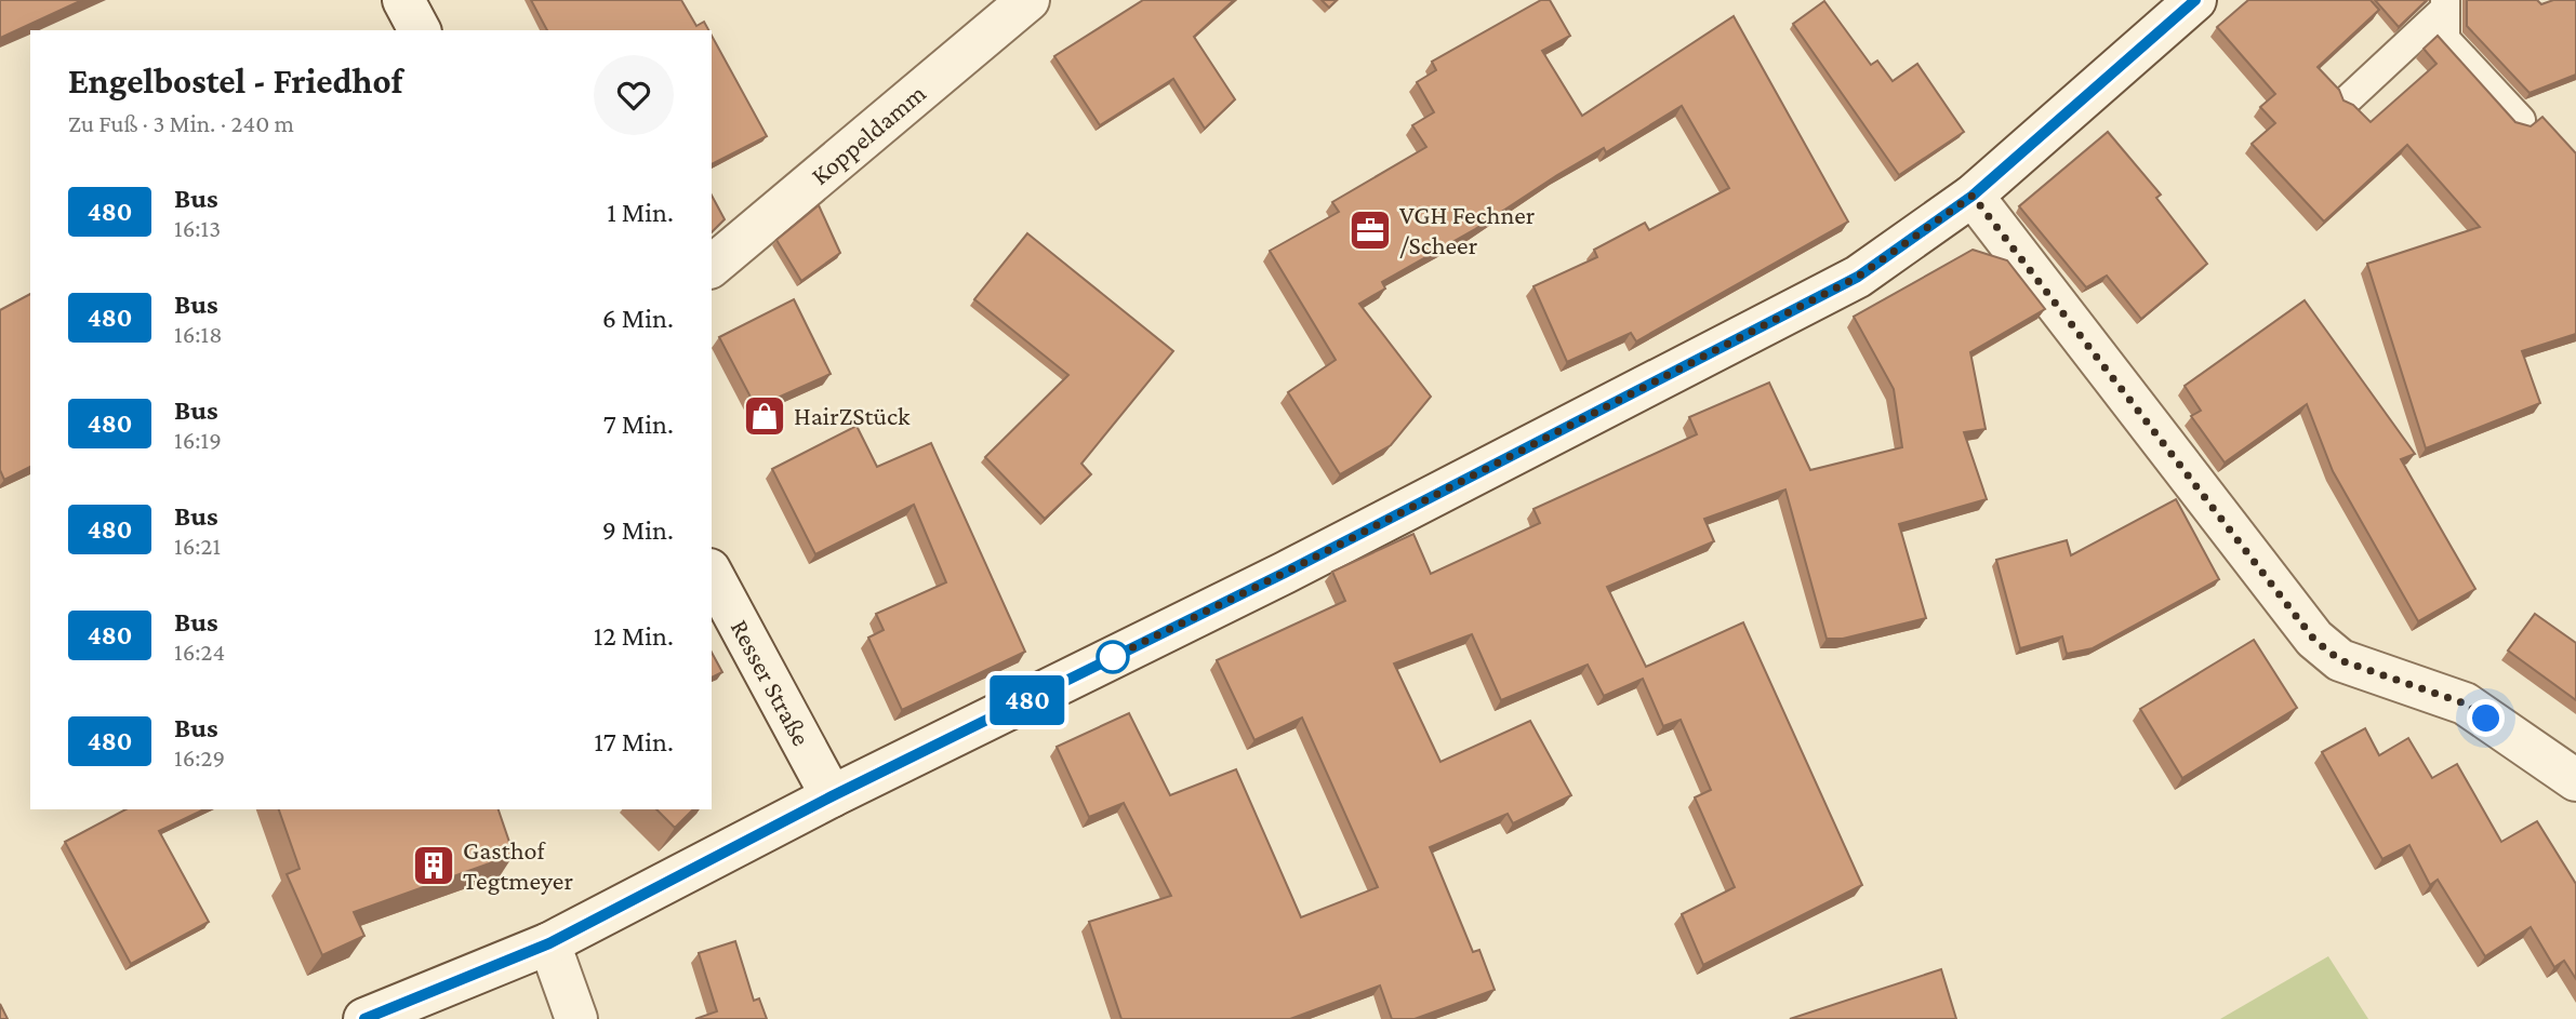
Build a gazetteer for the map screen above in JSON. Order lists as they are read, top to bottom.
{
  "streets": {
    "street": ["Koppeldamm", "Resser Straße"]
  },
  "places": {
    "office": ["VGH Fechner /Scheer"],
    "shop": ["HairZStück"],
    "building": ["Gasthof Tegtmeyer"]
  },
  "lines": ["bus line 480"],
  "page": {
    "on_map": "480",
    "heading": ["Engelbostel - Friedhof", "Zu Fuß · 3 Min. · 240 m"],
    "list": [
      {
        "mark": "480",
        "name": "Bus",
        "note": "16:13",
        "value": "1 Min."
      },
      {
        "mark": "480",
        "name": "Bus",
        "note": "16:18",
        "value": "6 Min."
      },
      {
        "mark": "480",
        "name": "Bus",
        "note": "16:19",
        "value": "7 Min."
      },
      {
        "mark": "480",
        "name": "Bus",
        "note": "16:21",
        "value": "9 Min."
      },
      {
        "mark": "480",
        "name": "Bus",
        "note": "16:24",
        "value": "12 Min."
      },
      {
        "mark": "480",
        "name": "Bus",
        "note": "16:29",
        "value": "17 Min."
      }
    ]
  }
}
